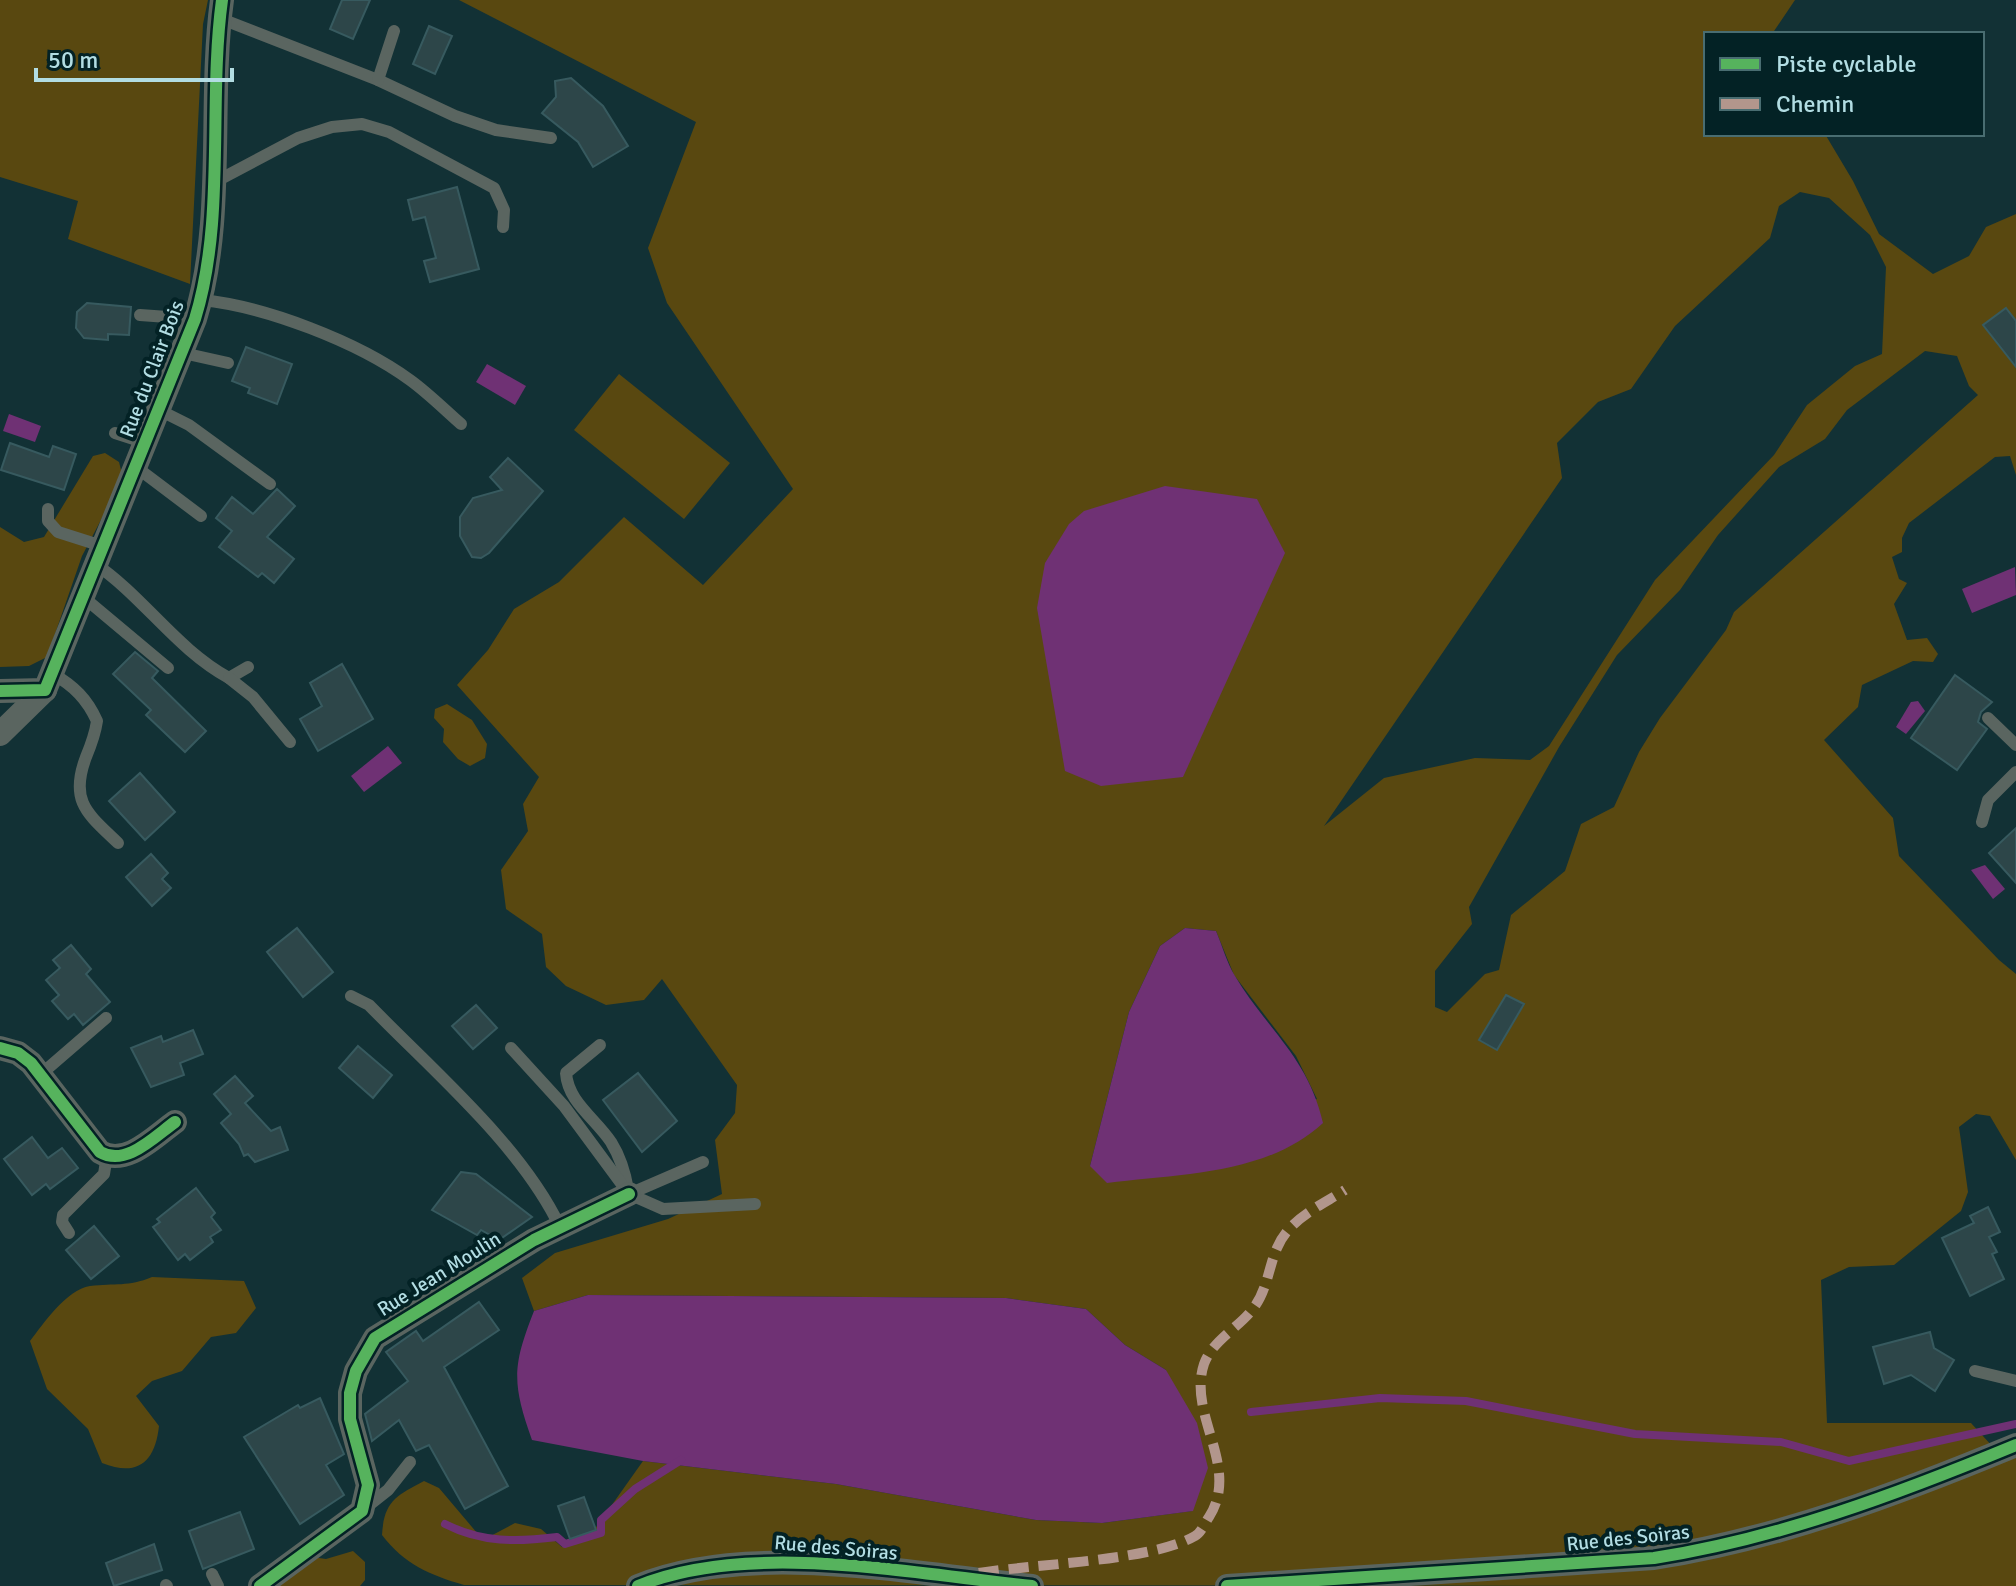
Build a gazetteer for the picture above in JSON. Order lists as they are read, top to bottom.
{
  "streets": {
    "street": ["Rue du Clair Bois", "Rue Jean Moulin", "Rue des Soiras"]
  },
  "legend": ["Piste cyclable", "Chemin"],
  "scale_bar": "50 m"
}
